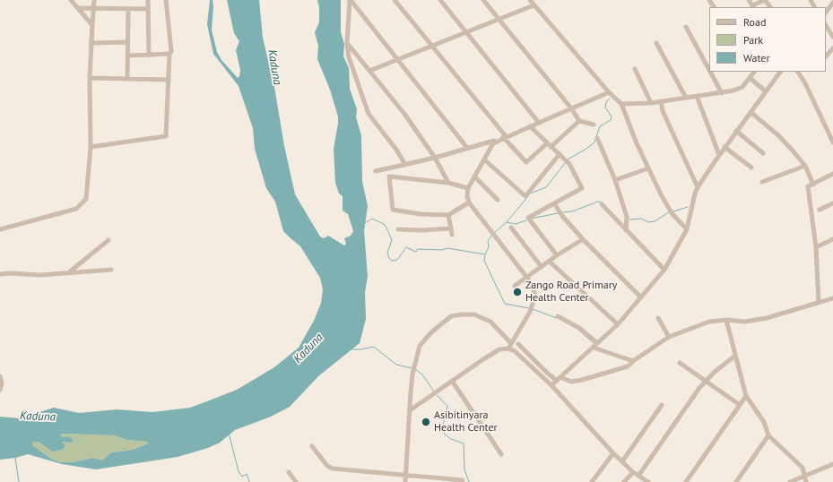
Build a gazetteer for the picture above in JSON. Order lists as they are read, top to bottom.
{
  "water": ["Kaduna"],
  "places": ["Zango Road Primary Health Center", "Asibitinyara Health Center"],
  "legend": ["Road", "Park", "Water"]
}
